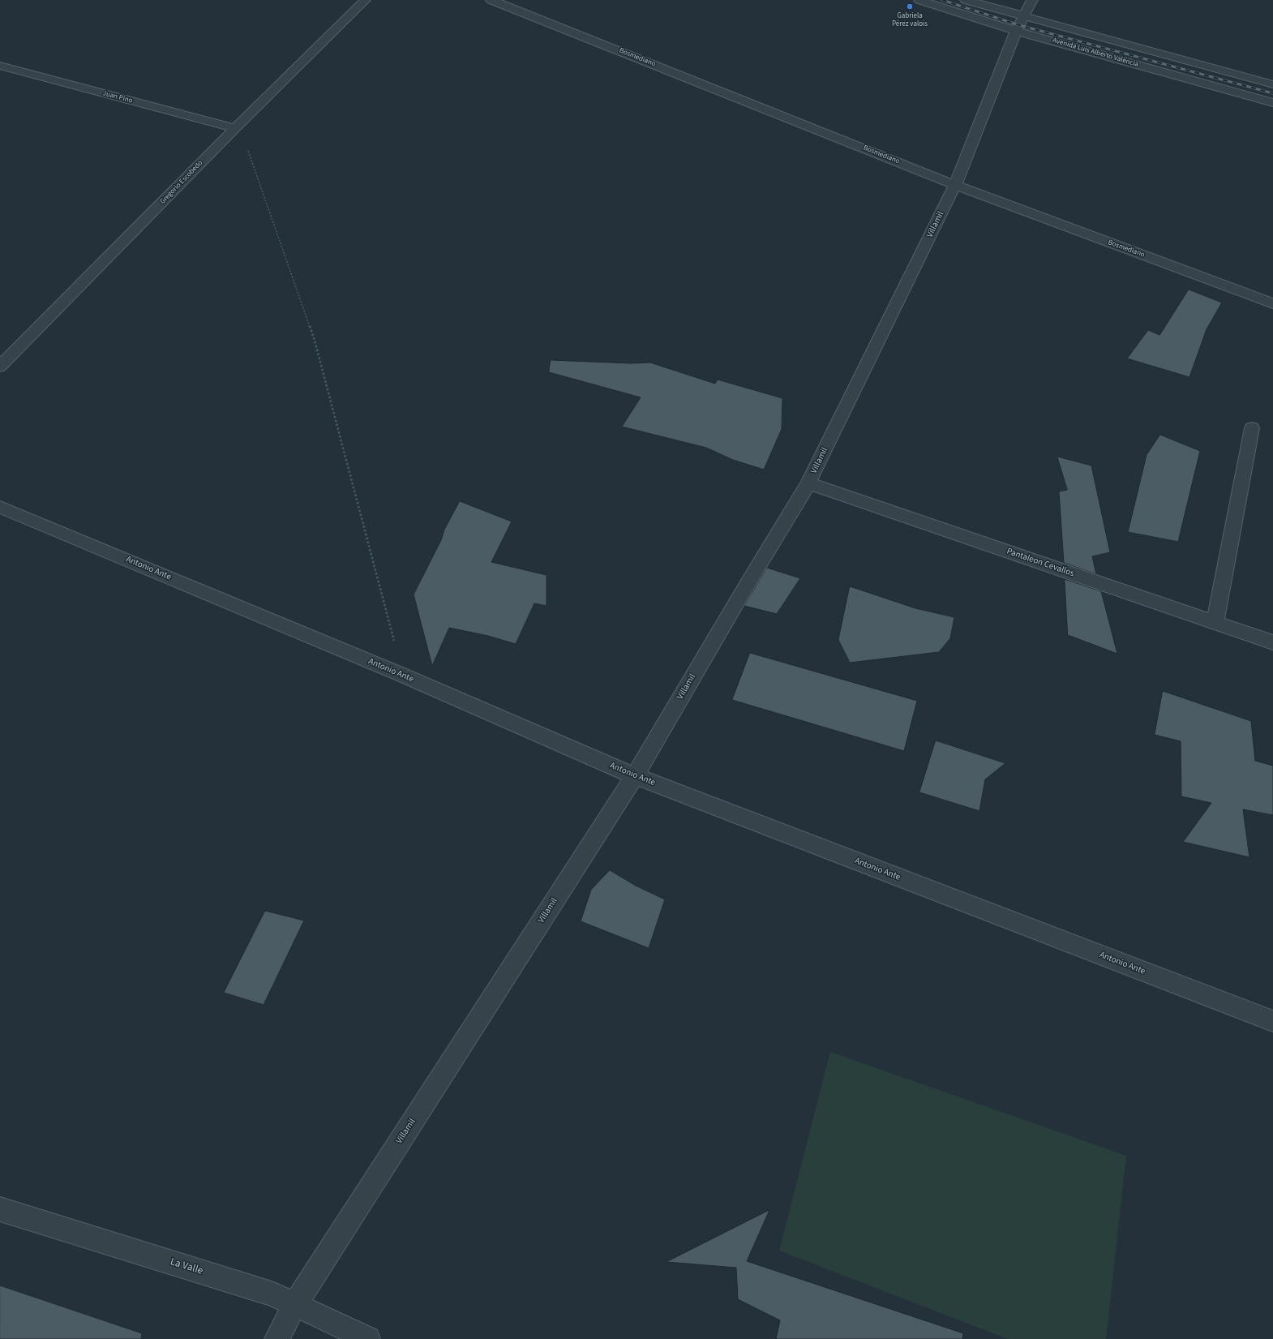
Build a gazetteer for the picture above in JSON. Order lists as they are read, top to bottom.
{
  "streets": {
    "street": [
      "Avenida Luis Alberto Valencia",
      "Bosmediano",
      "Juan Pino",
      "Gregorio Escobedo",
      "Villamil",
      "Pantaleon Cevallos",
      "Antonio Ante",
      "La Valle"
    ]
  },
  "crossings": [
    ["Avenida Luis Alberto Valencia", "Villamil"],
    ["Bosmediano", "Villamil"],
    ["Juan Pino", "Gregorio Escobedo"],
    ["Villamil", "Pantaleon Cevallos"],
    ["Villamil", "Antonio Ante"],
    ["Villamil", "La Valle"]
  ],
  "places": ["Gabriela Pérez valois"]
}
